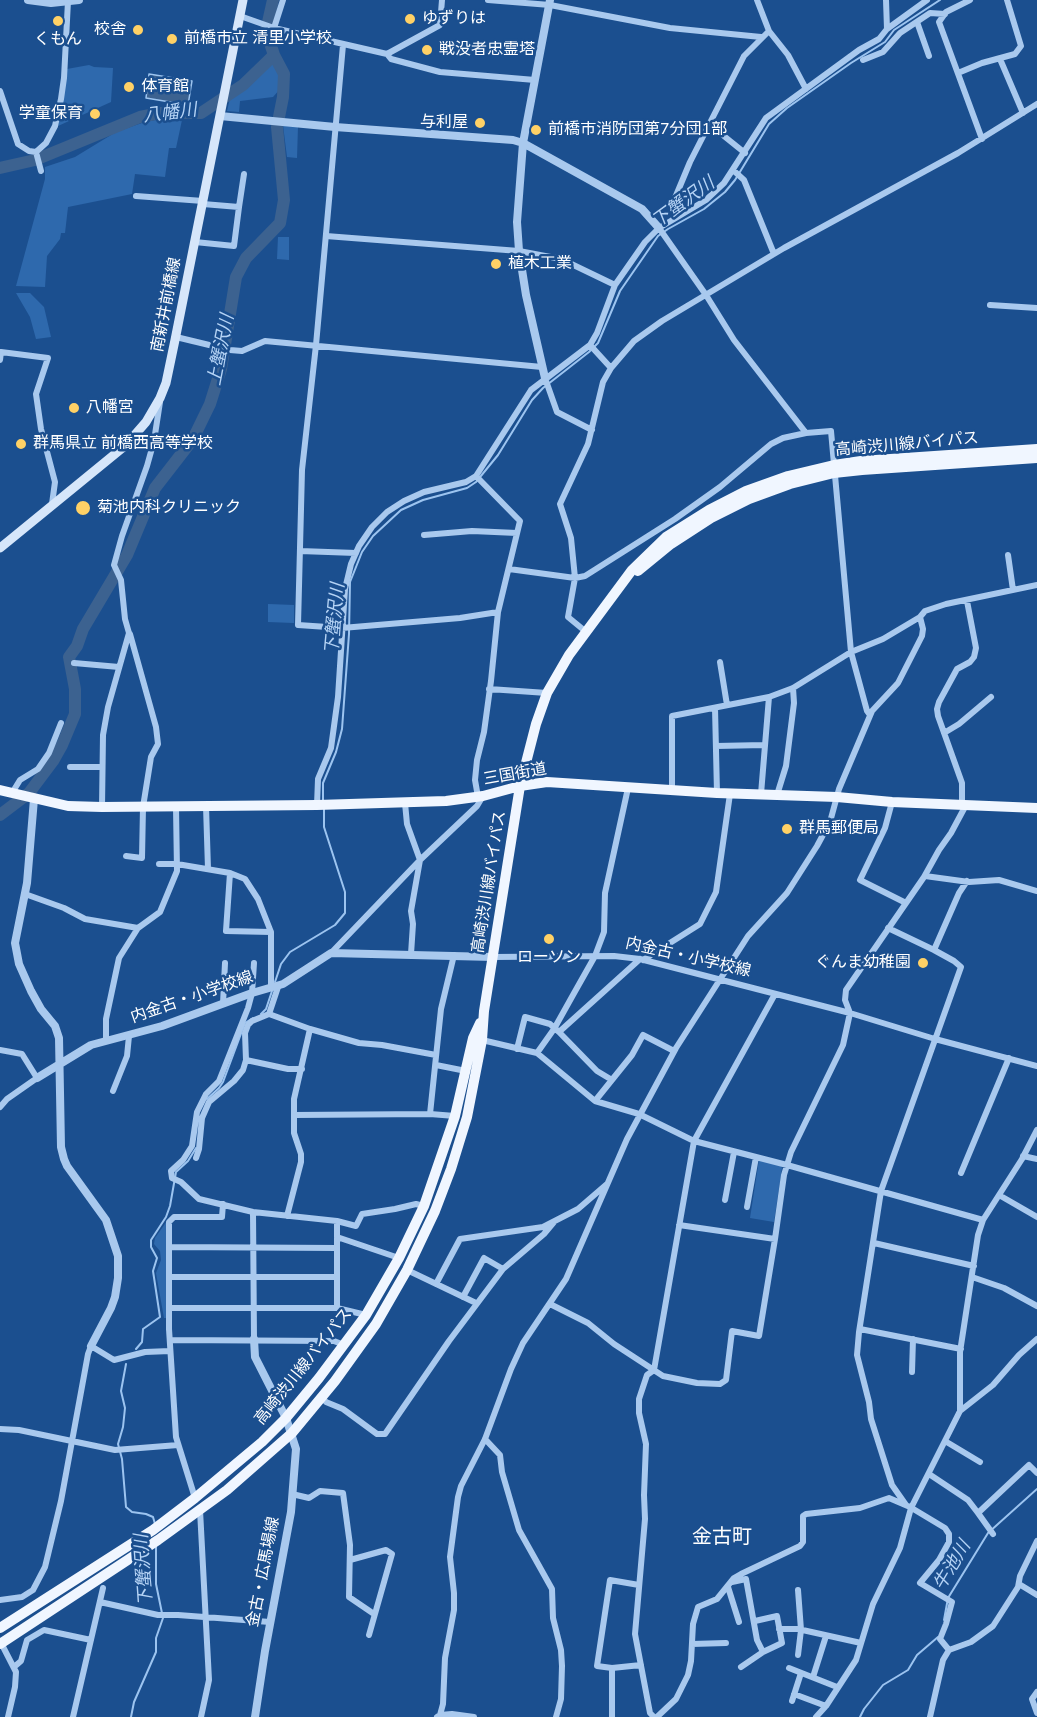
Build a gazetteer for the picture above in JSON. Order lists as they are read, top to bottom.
{
  "streets": {
    "main road": ["南新井前橋線", "高崎渋川線バイパス", "三国街道"],
    "street": ["内金古・小学校線", "金古・広馬場線"]
  },
  "crossings": [
    ["高崎渋川線バイパス", "三国街道"],
    ["高崎渋川線バイパス", "内金古・小学校線"],
    ["高崎渋川線バイパス", "金古・広馬場線"]
  ],
  "districts": ["金古町"],
  "water": [
    "八幡川",
    "下蟹沢川",
    "上蟹沢川",
    "牛池川"
  ],
  "places": [
    "ゆずりは",
    "くもん",
    "校舎",
    "前橋市立 清里小学校",
    "戦没者忠霊塔",
    "体育館",
    "学童保育",
    "与利屋",
    "前橋市消防団第7分団1部",
    "植木工業",
    "八幡宮",
    "群馬県立 前橋西高等学校",
    "菊池内科クリニック",
    "群馬郵便局",
    "ローソン",
    "ぐんま幼稚園"
  ]
}
